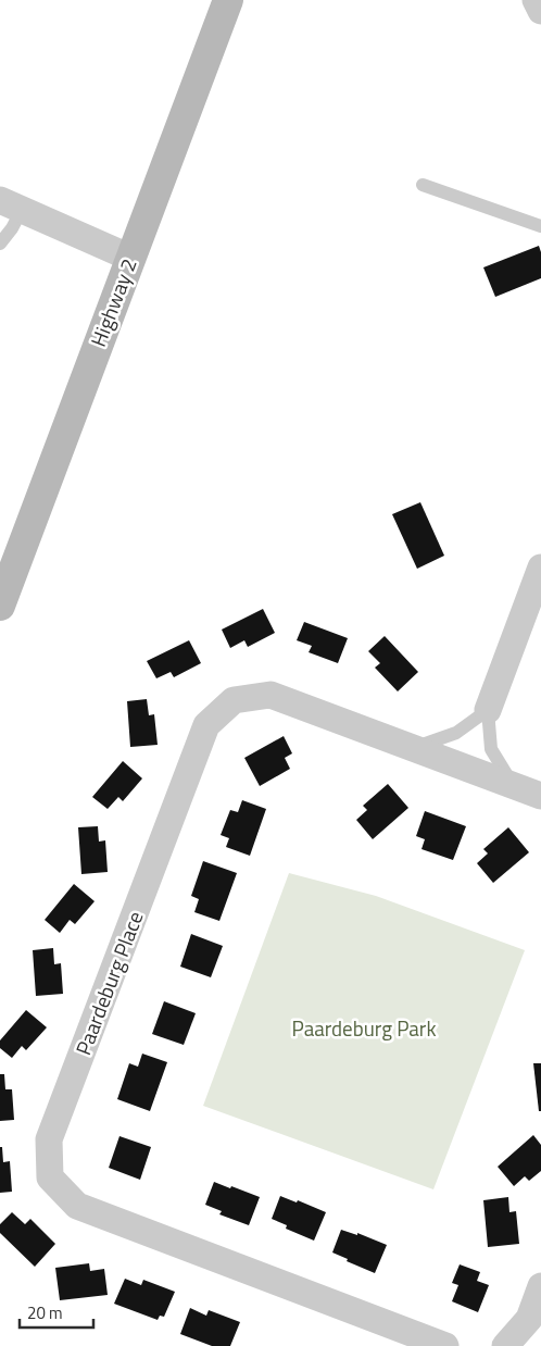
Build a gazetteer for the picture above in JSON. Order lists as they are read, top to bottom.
{
  "streets": {
    "main road": ["Highway 2"],
    "street": ["Paardeburg Place"]
  },
  "parks": ["Paardeburg Park"],
  "scale_bar": "20 m"
}
